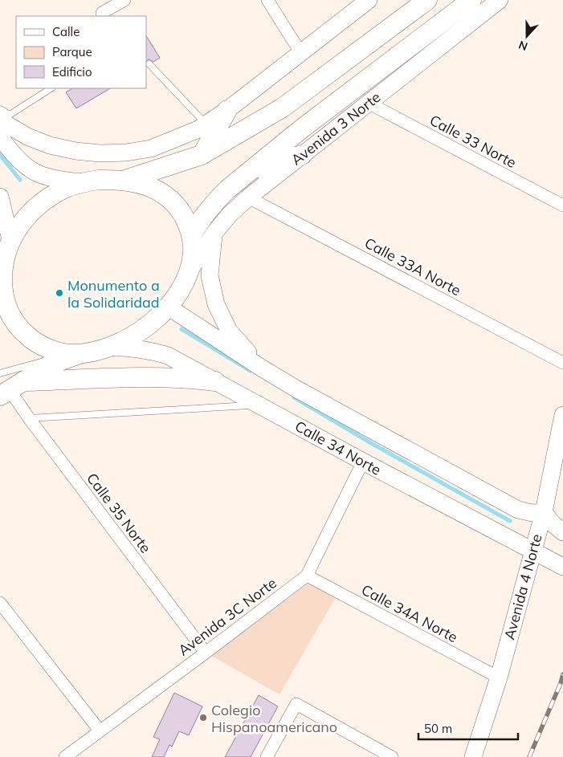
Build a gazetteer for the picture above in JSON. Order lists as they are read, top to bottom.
{
  "streets": {
    "main road": ["Avenida 3 Norte"],
    "street": [
      "Calle 33 Norte",
      "Calle 33A Norte",
      "Calle 34 Norte",
      "Calle 35 Norte",
      "Avenida 4 Norte",
      "Calle 34A Norte",
      "Avenida 3C Norte"
    ]
  },
  "crossings": [
    ["Avenida 3 Norte", "Calle 33 Norte"],
    ["Avenida 3 Norte", "Calle 33A Norte"],
    ["Calle 34 Norte", "Avenida 4 Norte"],
    ["Calle 34 Norte", "Avenida 3C Norte"],
    ["Calle 35 Norte", "Avenida 3C Norte"],
    ["Avenida 4 Norte", "Calle 34A Norte"],
    ["Calle 34A Norte", "Avenida 3C Norte"]
  ],
  "places": ["Monumento a la Solidaridad", "Colegio Hispanoamericano"],
  "legend": ["Calle", "Parque", "Edificio"],
  "scale_bar": "50 m",
  "north": "bottom"
}
